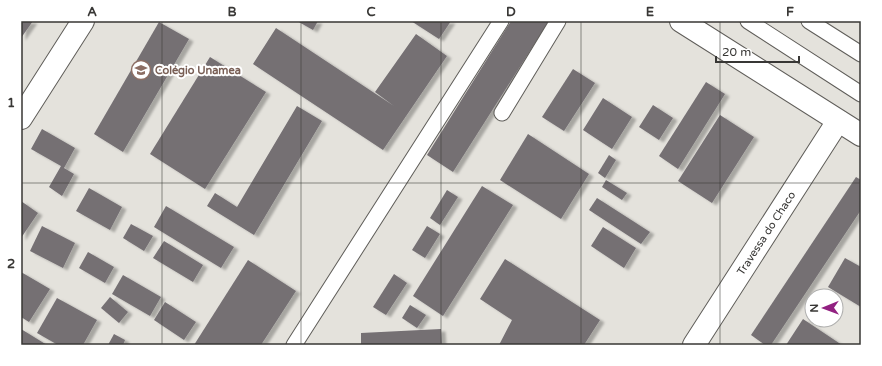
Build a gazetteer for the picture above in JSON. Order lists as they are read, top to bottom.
{
  "streets": {
    "main road": ["Travessa do Chaco"]
  },
  "places": {
    "school or university": ["Colégio Unamea"]
  },
  "scale_bar": "20 m",
  "north": "left",
  "grid": {
    "columns": [
      "A",
      "B",
      "C",
      "D",
      "E",
      "F"
    ],
    "rows": ["1", "2"]
  }
}
